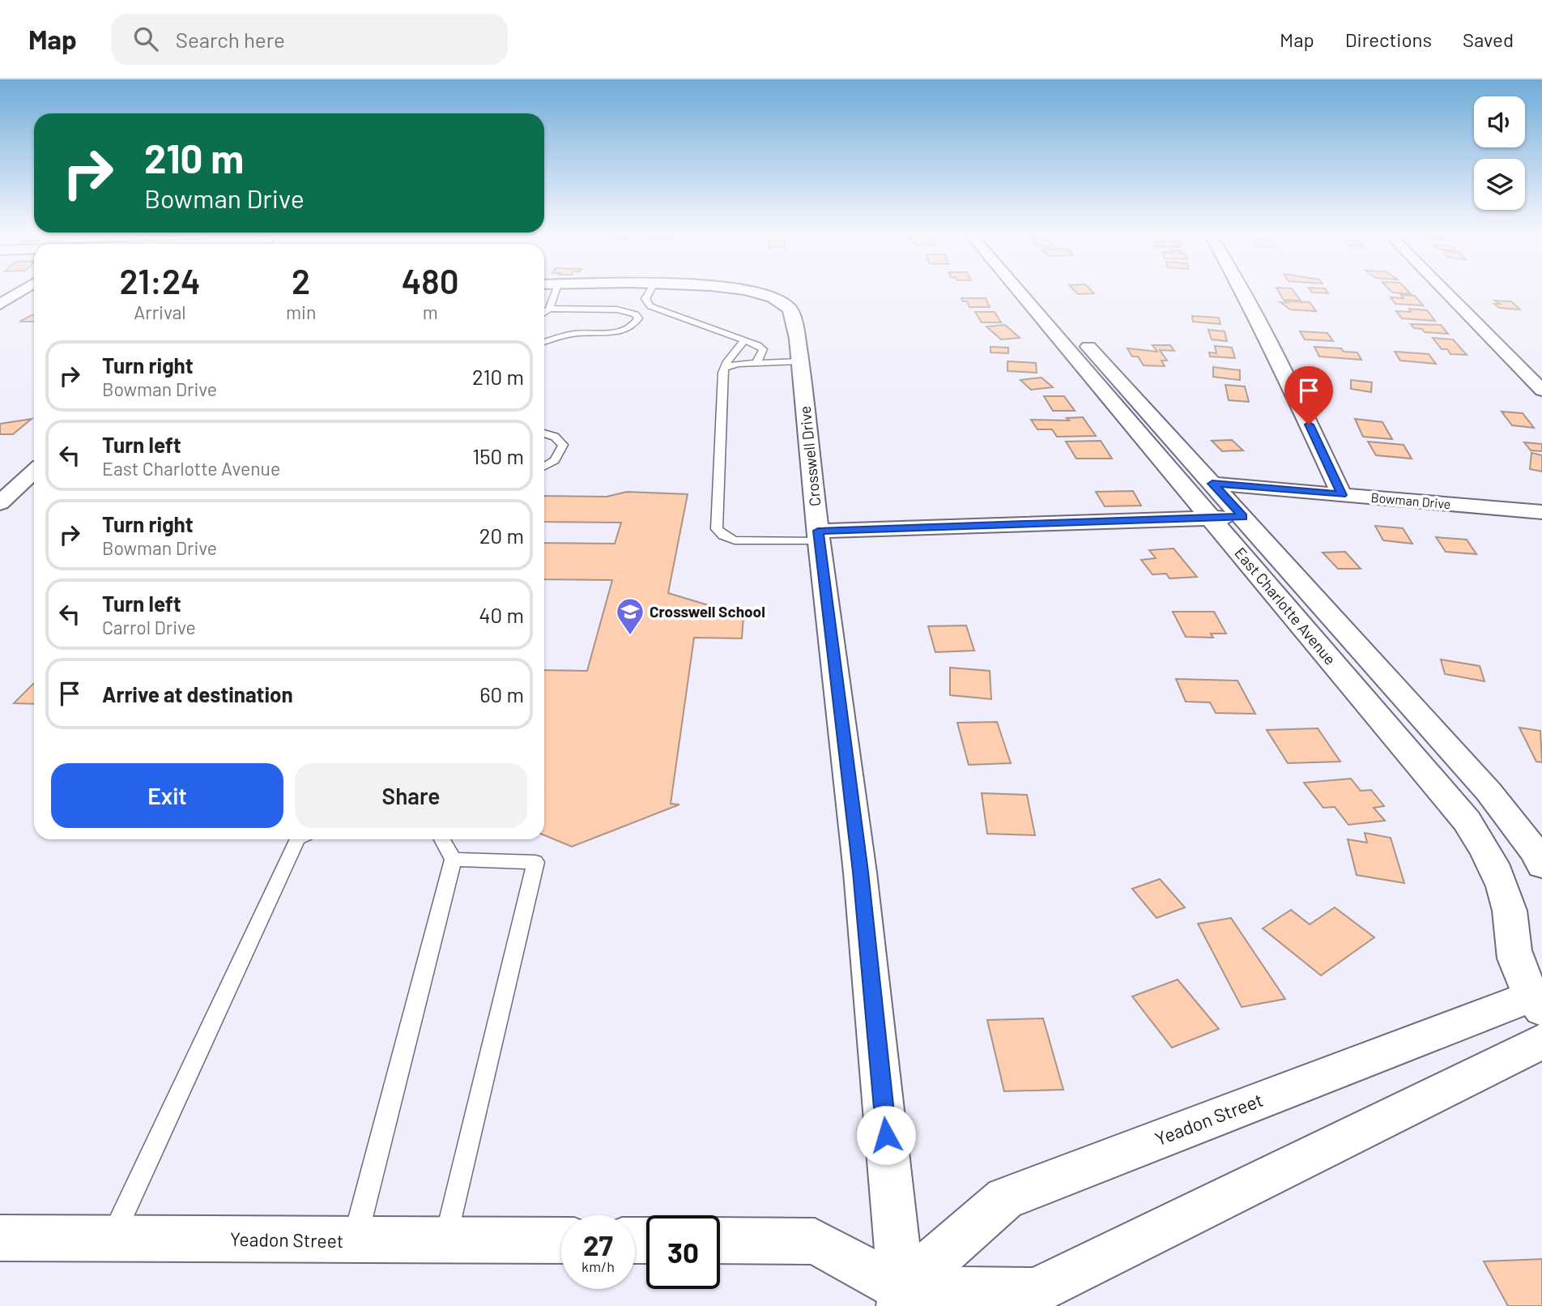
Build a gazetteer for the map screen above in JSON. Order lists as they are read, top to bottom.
{
  "streets": {
    "street": [
      "Crosswell Drive",
      "Bowman Drive",
      "East Charlotte Avenue",
      "Yeadon Street"
    ]
  },
  "crossings": [
    ["Crosswell Drive", "Yeadon Street"],
    ["Bowman Drive", "East Charlotte Avenue"],
    ["East Charlotte Avenue", "Yeadon Street"]
  ],
  "places": {
    "school or university": ["Crosswell School"]
  },
  "page": {
    "header": "Map",
    "search": "Search here",
    "nav": ["Map", "Directions", "Saved"],
    "turn": ["210 m", "Bowman Drive"],
    "eta": [
      "21:24",
      "Arrival",
      "2",
      "min",
      "480",
      "m"
    ],
    "list": [
      {
        "name": "Turn right",
        "note": "Bowman Drive",
        "value": "210 m"
      },
      {
        "name": "Turn left",
        "note": "East Charlotte Avenue",
        "value": "150 m"
      },
      {
        "name": "Turn right",
        "note": "Bowman Drive",
        "value": "20 m"
      },
      {
        "name": "Turn left",
        "note": "Carrol Drive",
        "value": "40 m"
      },
      {
        "name": "Arrive at destination",
        "value": "60 m"
      }
    ],
    "buttons": ["Exit", "Share"],
    "speed": "27 km/h",
    "limit": "30"
  }
}
